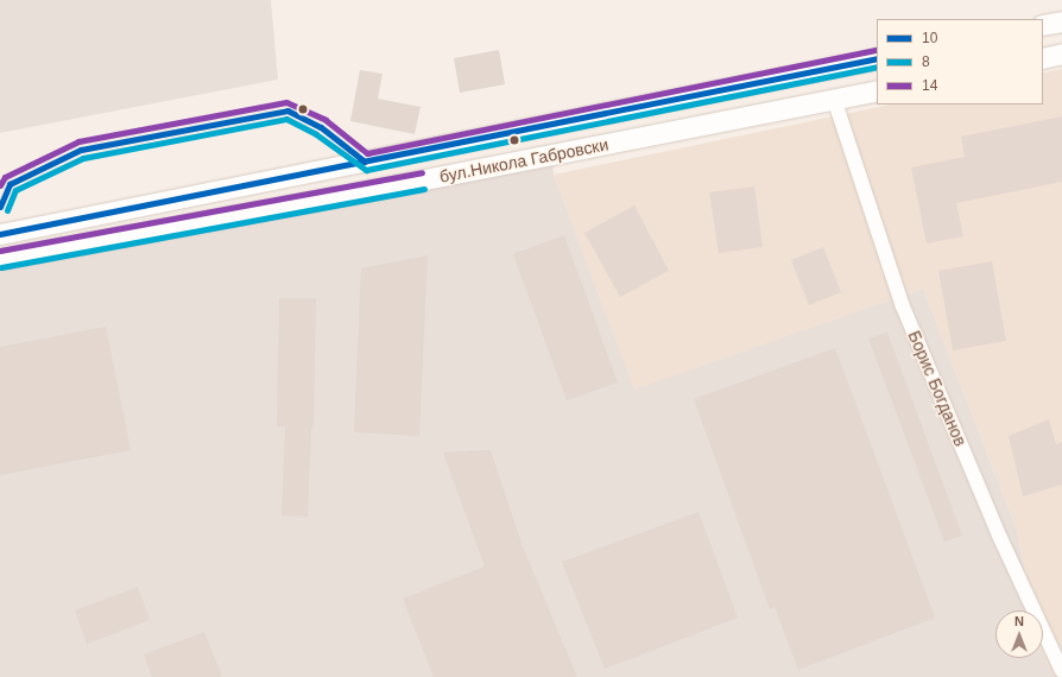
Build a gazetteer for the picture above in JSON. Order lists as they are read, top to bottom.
{
  "streets": {
    "street": ["бул.Никола Габровски", "Борис Богданов"]
  },
  "crossings": [
    ["бул.Никола Габровски", "Борис Богданов"]
  ],
  "lines": ["transit line 14", "transit line 10", "transit line 8"],
  "legend": ["10", "8", "14"],
  "north": "top"
}
